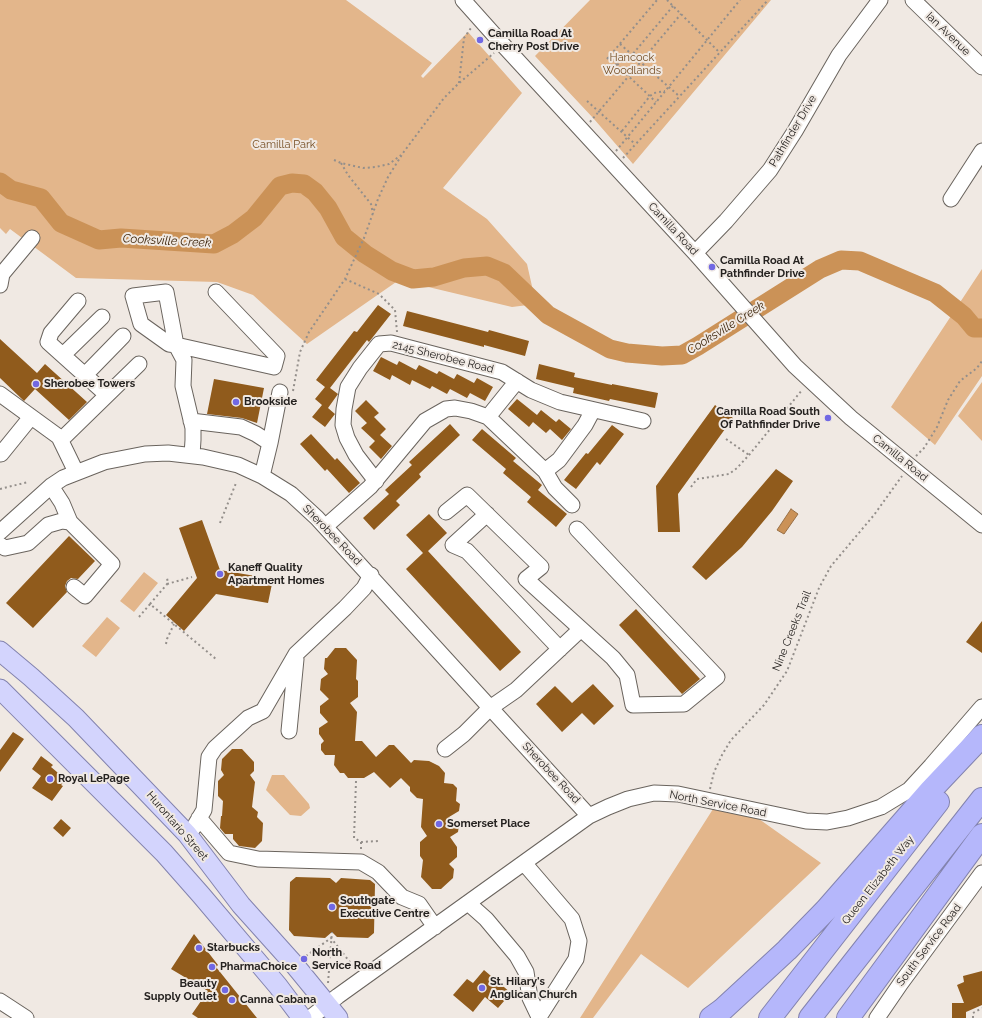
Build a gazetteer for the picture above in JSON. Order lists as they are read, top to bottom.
{
  "streets": {
    "highway": ["Queen Elizabeth Way"],
    "main road": ["Hurontario Street"],
    "street": [
      "Ian Avenue",
      "Pathfinder Drive",
      "Camilla Road",
      "2145 Sherobee Road",
      "Sherobee Road",
      "North Service Road",
      "South Service Road"
    ],
    "path": ["Nine Creeks Trail"]
  },
  "crossings": [
    ["Pathfinder Drive", "Camilla Road"],
    ["Sherobee Road", "North Service Road"],
    ["Nine Creeks Trail", "North Service Road"],
    ["North Service Road", "Hurontario Street"]
  ],
  "water": ["Cooksville Creek"],
  "parks": ["Hancock Woodlands", "Camilla Park"],
  "places": [
    "Camilla Road At Cherry Post Drive",
    "Camilla Road At Pathfinder Drive",
    "Sherobee Towers",
    "Brookside",
    "Camilla Road South Of Pathfinder Drive",
    "Kaneff Quality Apartment Homes",
    "Royal LePage",
    "Somerset Place",
    "Southgate Executive Centre",
    "Starbucks",
    "North Service Road",
    "PharmaChoice",
    "St. Hilary's Anglican Church",
    "Beauty Supply Outlet",
    "Canna Cabana"
  ]
}
